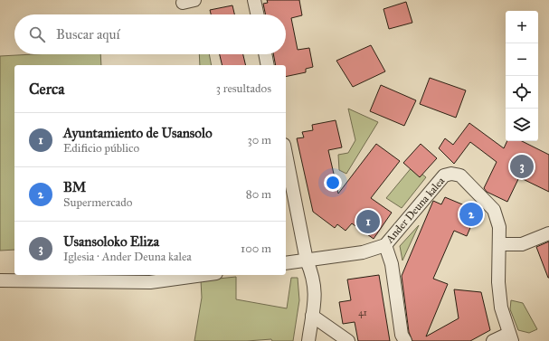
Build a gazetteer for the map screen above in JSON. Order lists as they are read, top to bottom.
{
  "streets": {
    "street": ["Ander Deuna kalea"]
  },
  "house_numbers": ["41"],
  "page": {
    "map_buttons": ["+", "−"],
    "search": "Buscar aquí",
    "heading": ["Cerca", "3 resultados"],
    "list": [
      {
        "mark": "1",
        "name": "Ayuntamiento de Usansolo",
        "note": "Edificio público",
        "value": "30 m"
      },
      {
        "mark": "2",
        "name": "BM",
        "note": "Supermercado",
        "value": "80 m"
      },
      {
        "mark": "3",
        "name": "Usansoloko Eliza",
        "note": "Iglesia · Ander Deuna kalea",
        "value": "100 m"
      }
    ],
    "pins": ["3", "2", "1"]
  }
}
